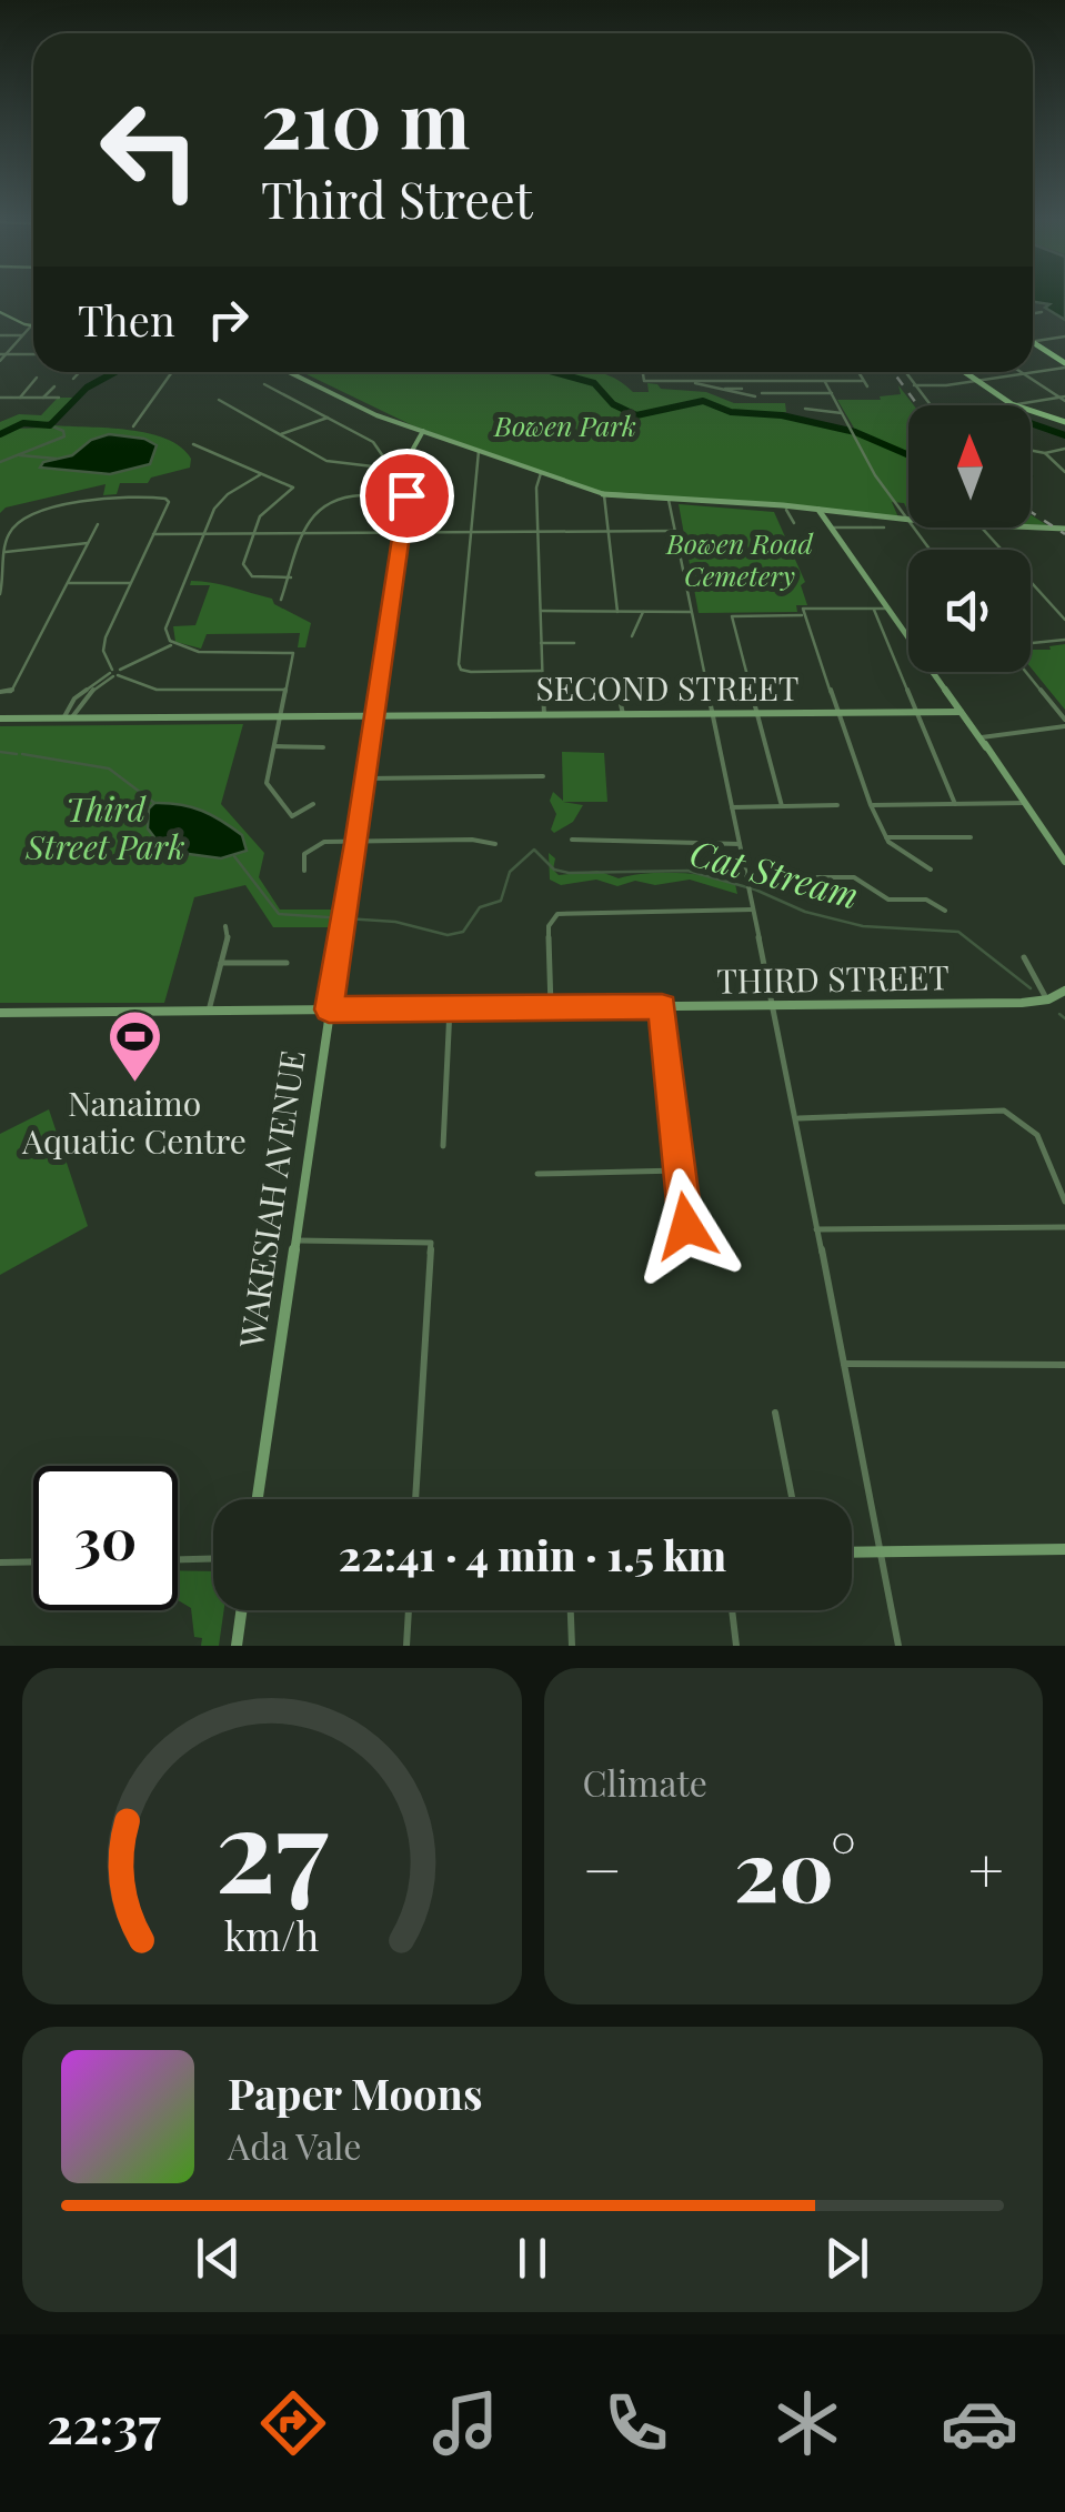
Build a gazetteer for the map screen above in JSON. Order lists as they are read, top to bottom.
{
  "streets": {
    "main road": ["SECOND STREET", "THIRD STREET", "WAKESIAH AVENUE"]
  },
  "crossings": [
    ["SECOND STREET", "WAKESIAH AVENUE"],
    ["THIRD STREET", "WAKESIAH AVENUE"]
  ],
  "water": ["Cat Stream"],
  "parks": ["Bowen Park", "Bowen Road Cemetery", "Third Street Park"],
  "places": {
    "sports": ["Nanaimo Aquatic Centre"]
  },
  "north": "top",
  "page": {
    "turn": ["210 m", "Third Street"],
    "then": "Then",
    "limit": "30",
    "trip": "22:41 · 4 min · 1.5 km",
    "tile": "Climate",
    "heat": ["−", "20°", "+"],
    "song": ["Paper Moons", "Ada Vale"],
    "tabs": "22:37",
    "gauge": ["27", "km/h"]
  }
}
